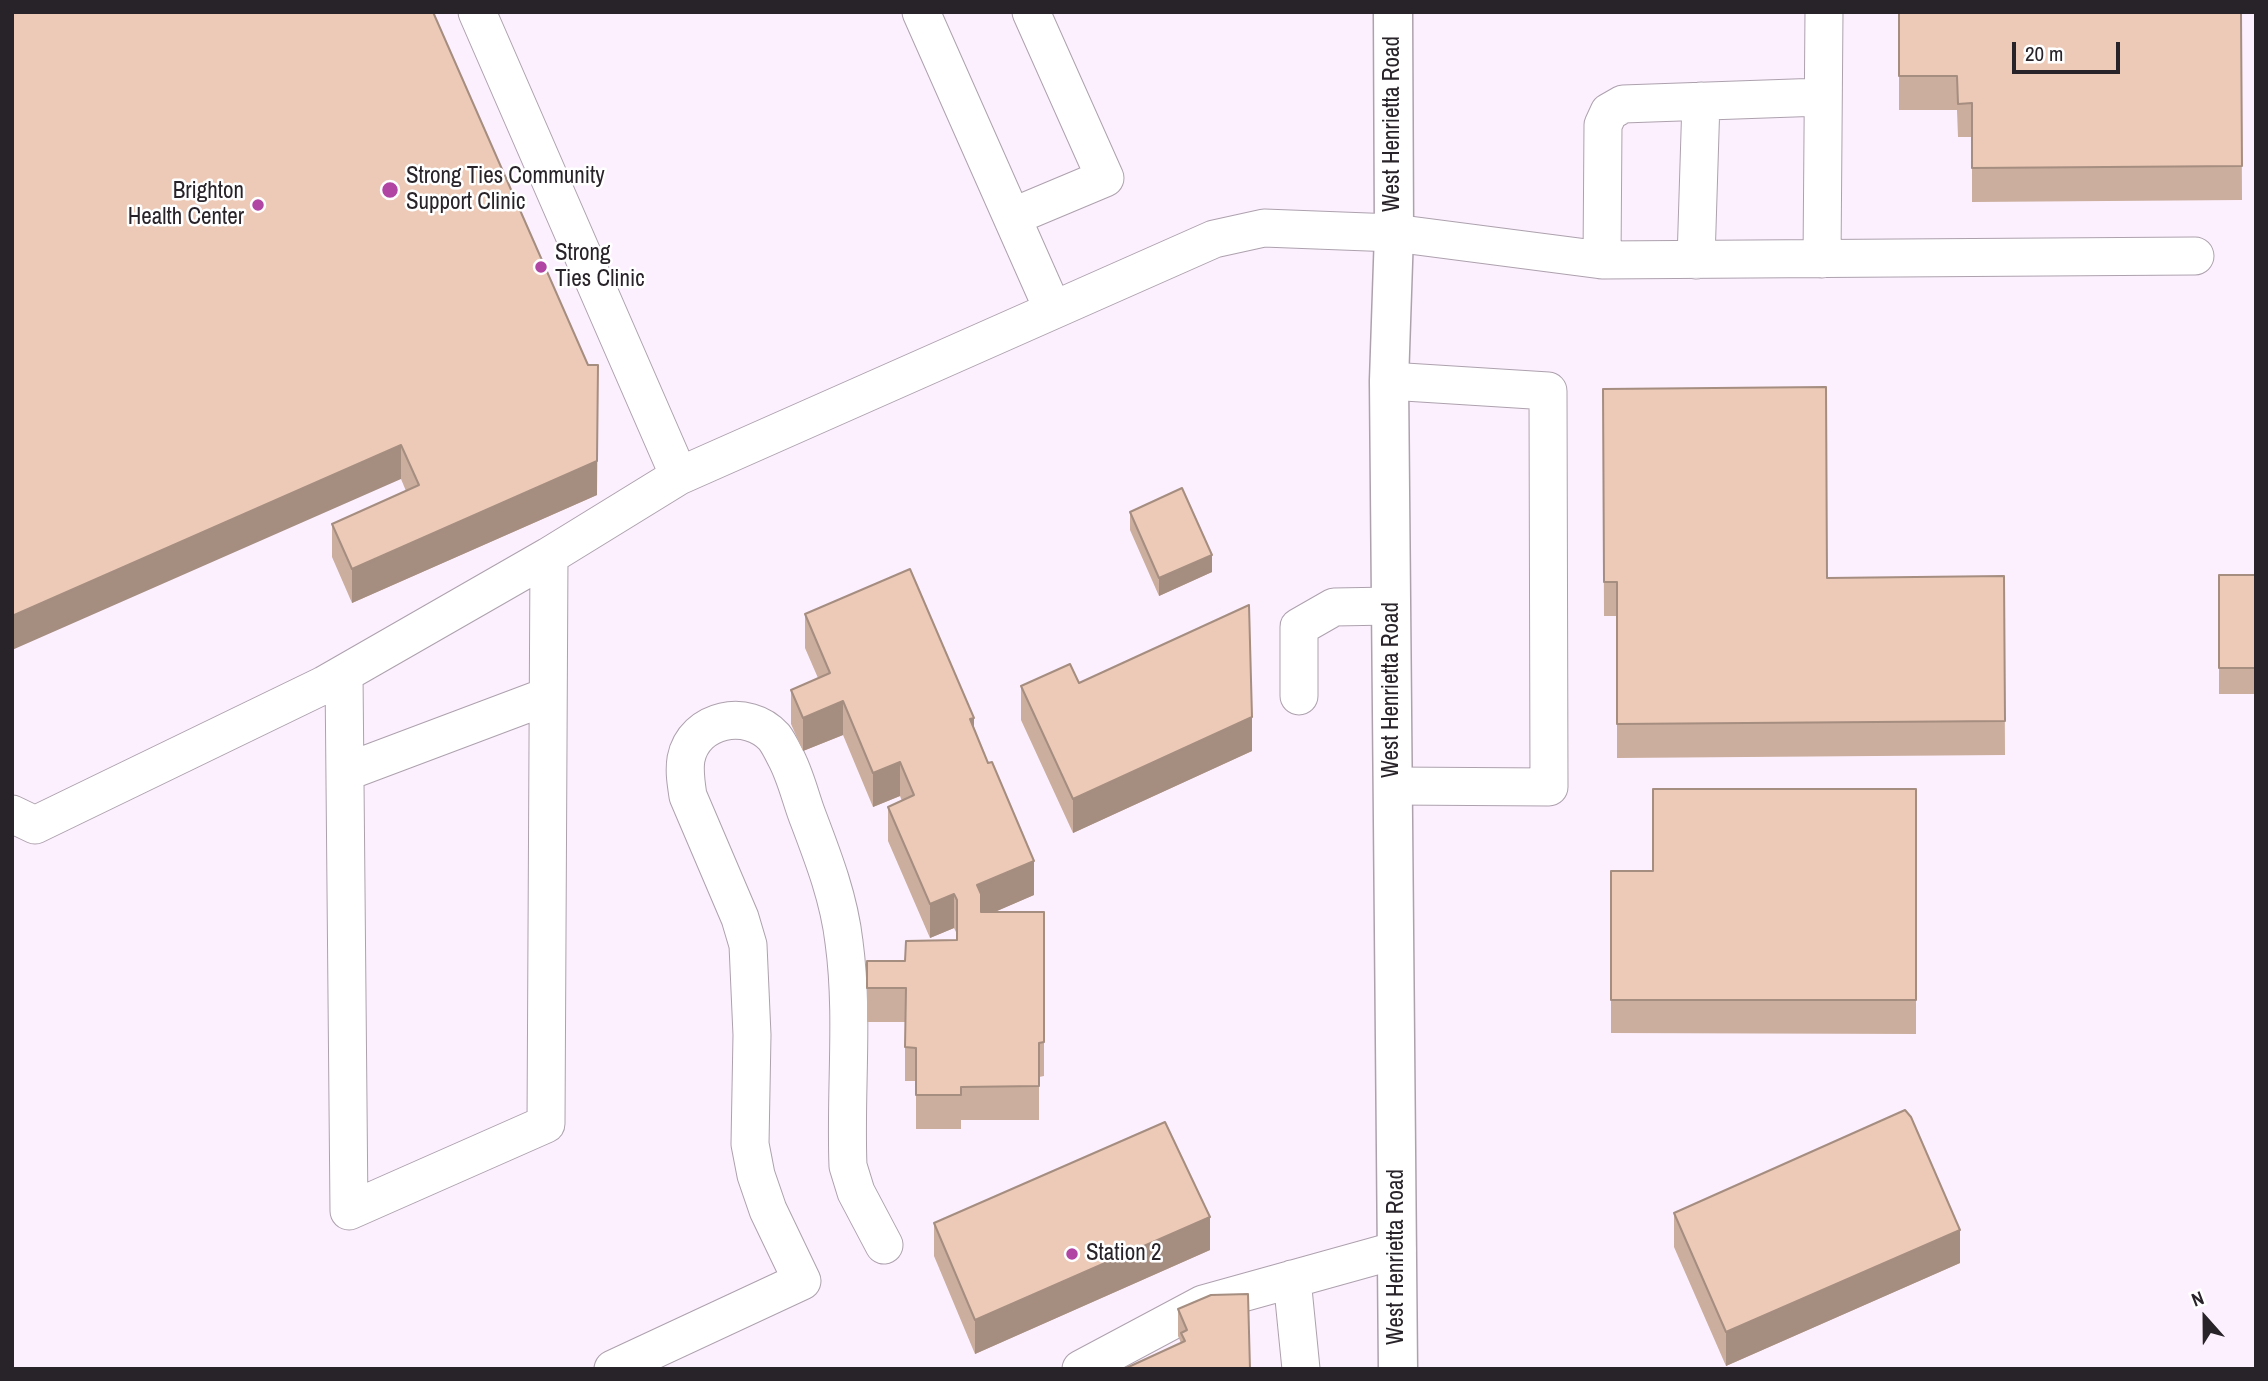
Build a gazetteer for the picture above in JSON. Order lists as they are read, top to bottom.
{
  "streets": {
    "main road": ["West Henrietta Road"]
  },
  "places": [
    "Strong Ties Community Support Clinic",
    "Brighton Health Center",
    "Strong Ties Clinic",
    "Station 2"
  ],
  "scale_bar": "20 m",
  "north": "top"
}
